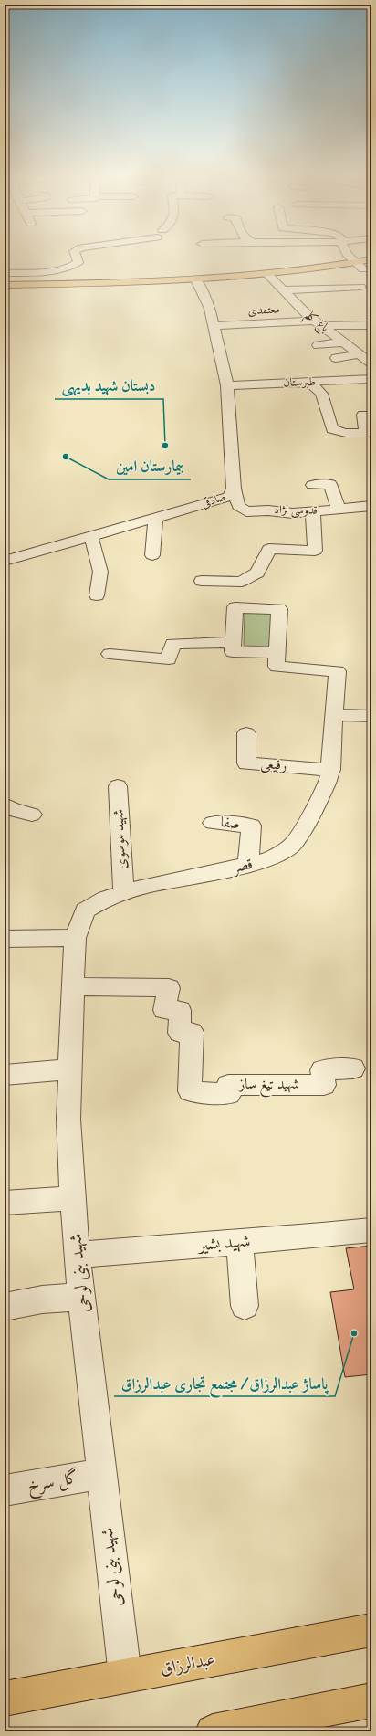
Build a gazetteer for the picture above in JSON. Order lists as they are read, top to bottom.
{
  "streets": {
    "main road": ["عبدالرزاق"],
    "street": [
      "معتمدی",
      "باغ کلم",
      "طبرستان",
      "صادقی",
      "قدوسی نژاد",
      "رفیعی",
      "صفا",
      "شهید موسوی",
      "قصر",
      "شهید تیغ ساز",
      "شهید بشیر",
      "شهید بنی لوحی",
      "گل سرخ"
    ]
  },
  "crossings": [
    ["معتمدی", "باغ کلم"],
    ["معتمدی", "صادقی"],
    ["طبرستان", "صادقی"],
    ["صادقی", "قدوسی نژاد"],
    ["رفیعی", "قصر"],
    ["صفا", "قصر"],
    ["شهید موسوی", "قصر"],
    ["قصر", "شهید بنی لوحی"],
    ["شهید تیغ ساز", "شهید بنی لوحی"],
    ["شهید بشیر", "شهید بنی لوحی"],
    ["شهید بنی لوحی", "گل سرخ"],
    ["شهید بنی لوحی", "عبدالرزاق"]
  ],
  "places": ["دبستان شهید بدیهی", "بیمارستان امین", "پاساژ عبدالرزاق / مجتمع تجاری عبدالرزاق"]
}
